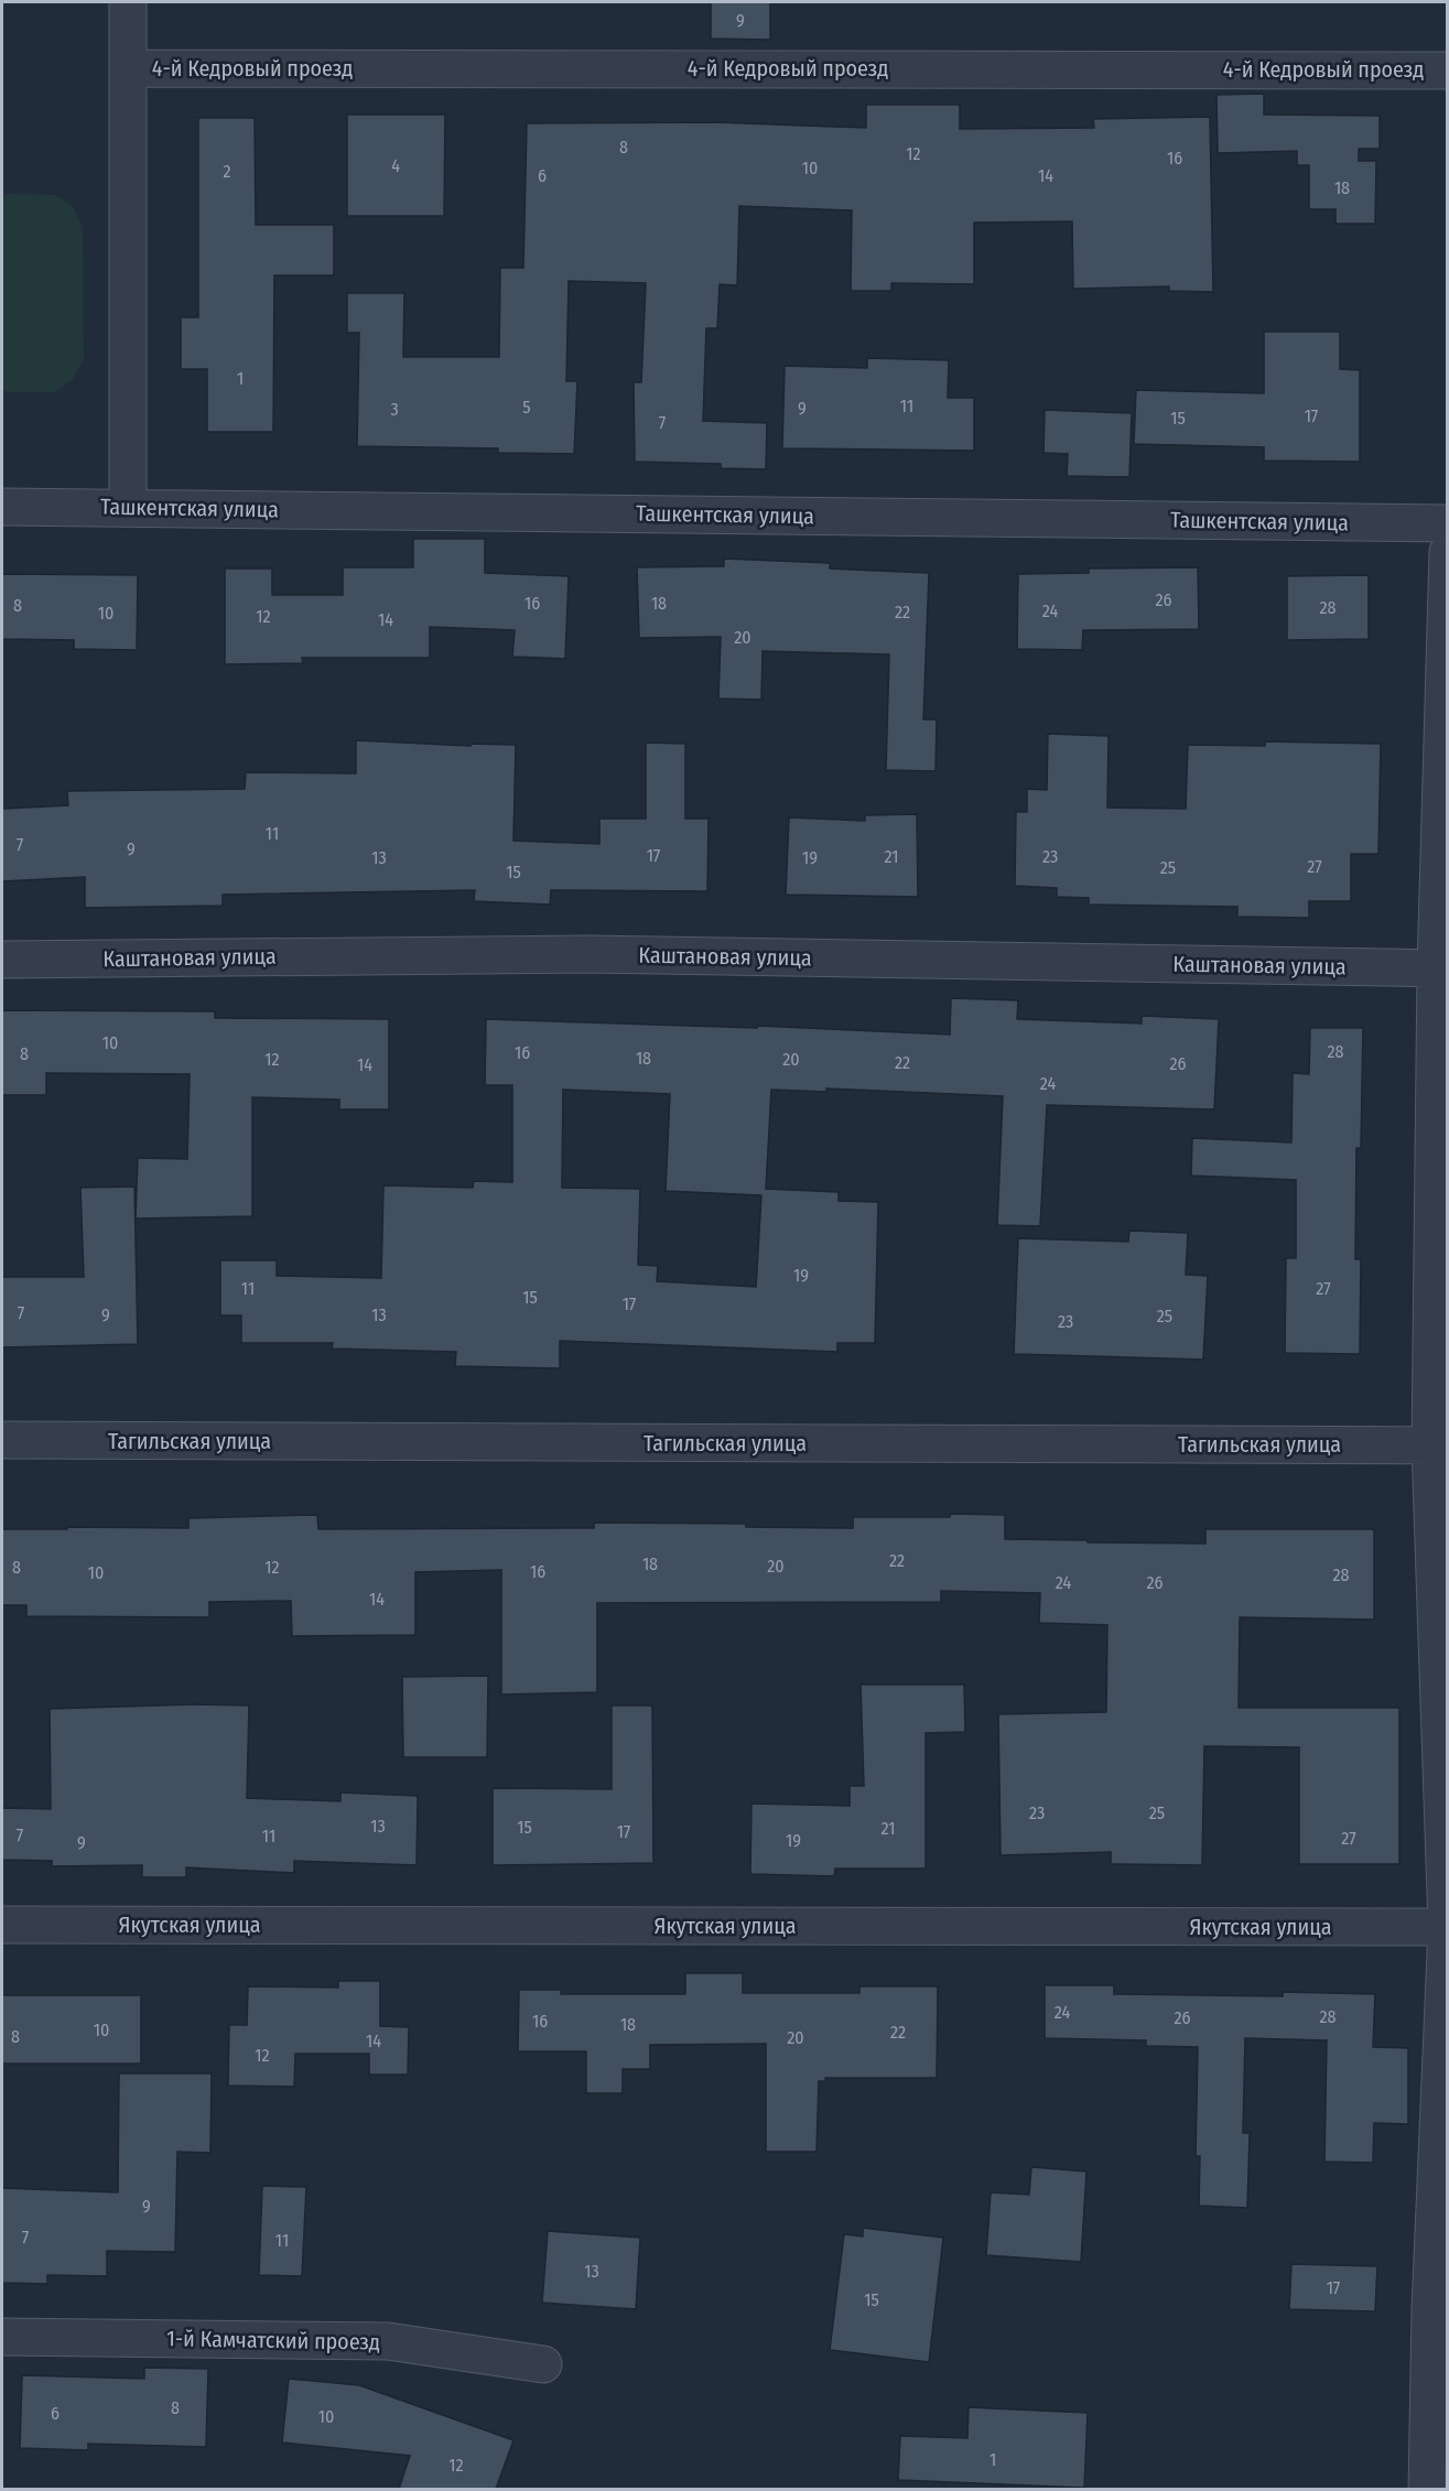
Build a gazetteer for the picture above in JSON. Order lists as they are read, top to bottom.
{
  "streets": {
    "street": [
      "4-й Кедровый проезд",
      "Ташкентская улица",
      "Каштановая улица",
      "Тагильская улица",
      "Якутская улица",
      "1-й Камчатский проезд"
    ]
  },
  "house_numbers": [
    "9",
    "8",
    "12",
    "16",
    "4",
    "10",
    "2",
    "6",
    "14",
    "18",
    "1",
    "11",
    "5",
    "9",
    "3",
    "17",
    "15",
    "7",
    "26",
    "16",
    "18",
    "8",
    "28",
    "24",
    "22",
    "10",
    "12",
    "14",
    "20",
    "11",
    "7",
    "9",
    "17",
    "21",
    "23",
    "13",
    "19",
    "27",
    "25",
    "15",
    "10",
    "28",
    "16",
    "8",
    "18",
    "12",
    "20",
    "22",
    "26",
    "14",
    "24",
    "19",
    "11",
    "27",
    "15",
    "17",
    "7",
    "9",
    "13",
    "25",
    "23",
    "22",
    "18",
    "20",
    "8",
    "12",
    "16",
    "10",
    "28",
    "24",
    "26",
    "14",
    "23",
    "25",
    "13",
    "15",
    "21",
    "17",
    "7",
    "11",
    "27",
    "19",
    "9",
    "24",
    "28",
    "26",
    "16",
    "18",
    "10",
    "22",
    "8",
    "20",
    "14",
    "12",
    "9",
    "7",
    "11",
    "13",
    "17",
    "15",
    "8",
    "6",
    "10",
    "1",
    "12"
  ]
}
